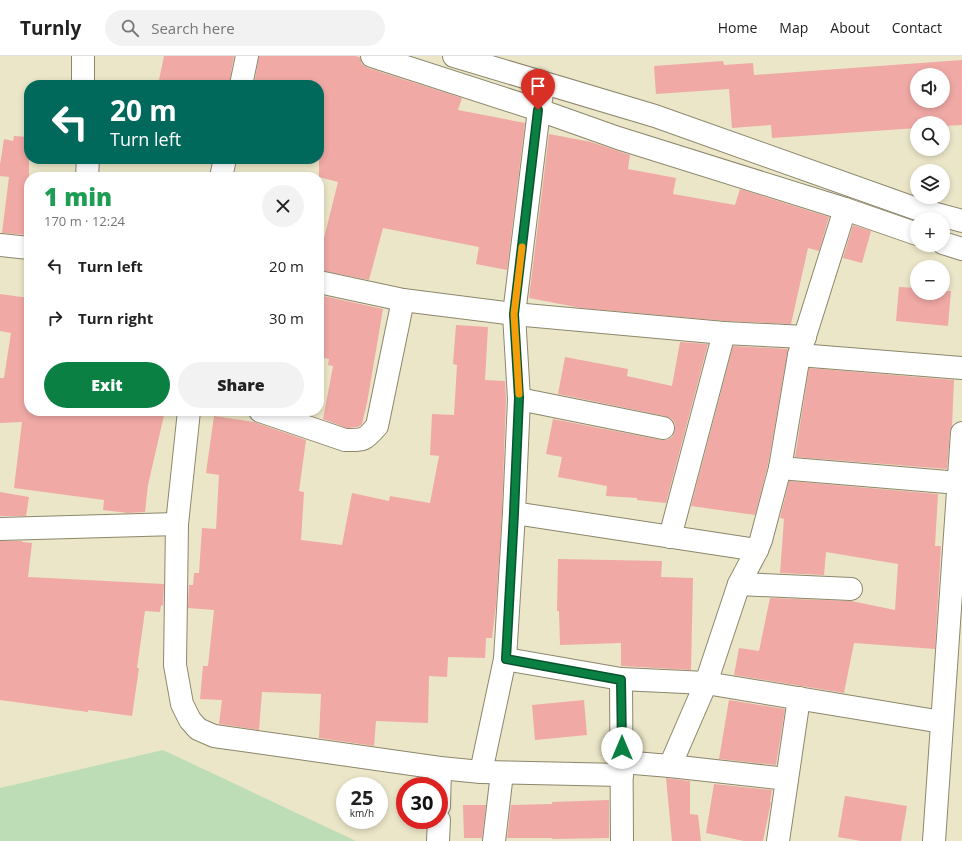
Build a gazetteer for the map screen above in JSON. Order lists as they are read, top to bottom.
{
  "page": {
    "header": "Turnly",
    "search": "Search here",
    "nav": [
      "Home",
      "Map",
      "About",
      "Contact"
    ],
    "map_buttons": ["+", "−"],
    "turn": ["20 m", "Turn left"],
    "heading": ["1 min", "170 m · 12:24"],
    "list": [
      {
        "name": "Turn left",
        "value": "20 m"
      },
      {
        "name": "Turn right",
        "value": "30 m"
      }
    ],
    "buttons": ["Exit", "Share"],
    "speed": "25 km/h",
    "limit": "30"
  }
}
